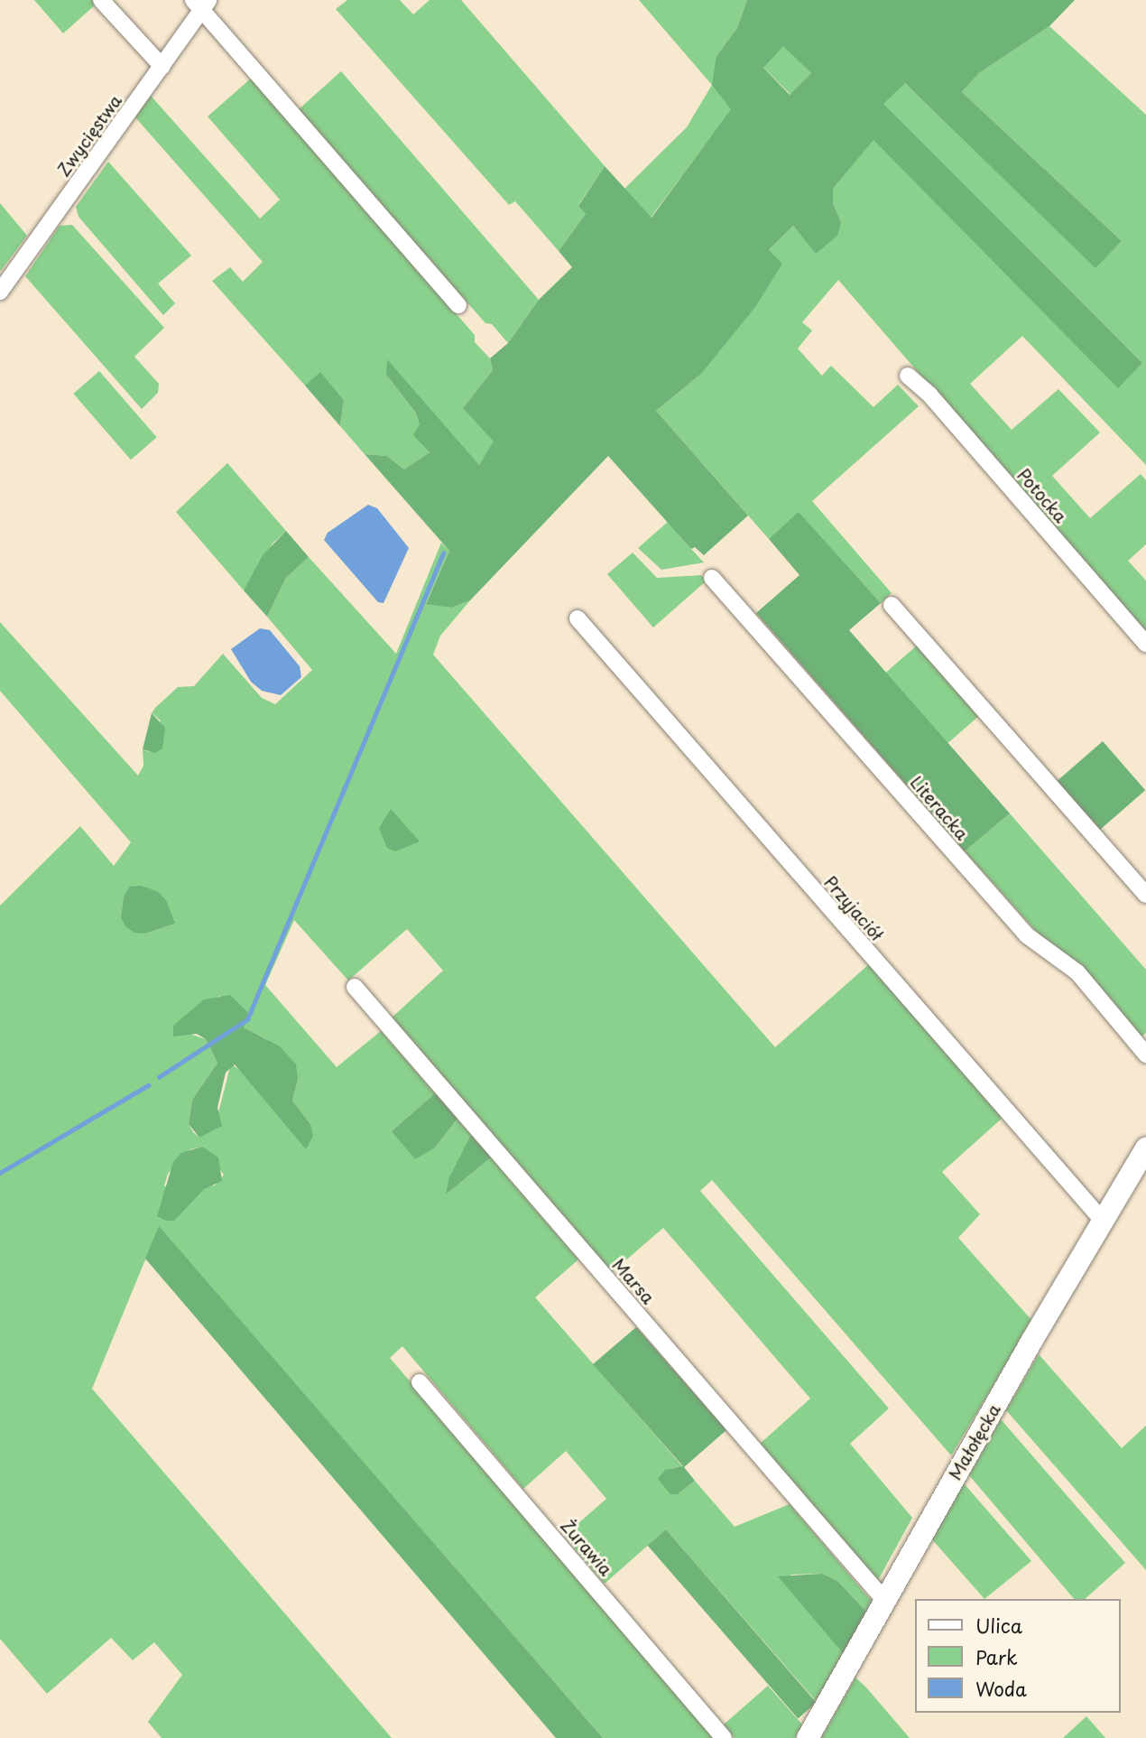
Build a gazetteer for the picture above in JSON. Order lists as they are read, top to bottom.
{
  "streets": {
    "street": [
      "Zwycięstwa",
      "Potocka",
      "Literacka",
      "Przyjaciół",
      "Marsa",
      "Małołęcka",
      "Żurawia"
    ]
  },
  "crossings": [
    ["Przyjaciół", "Małołęcka"],
    ["Marsa", "Małołęcka"]
  ],
  "legend": ["Ulica", "Park", "Woda"]
}
